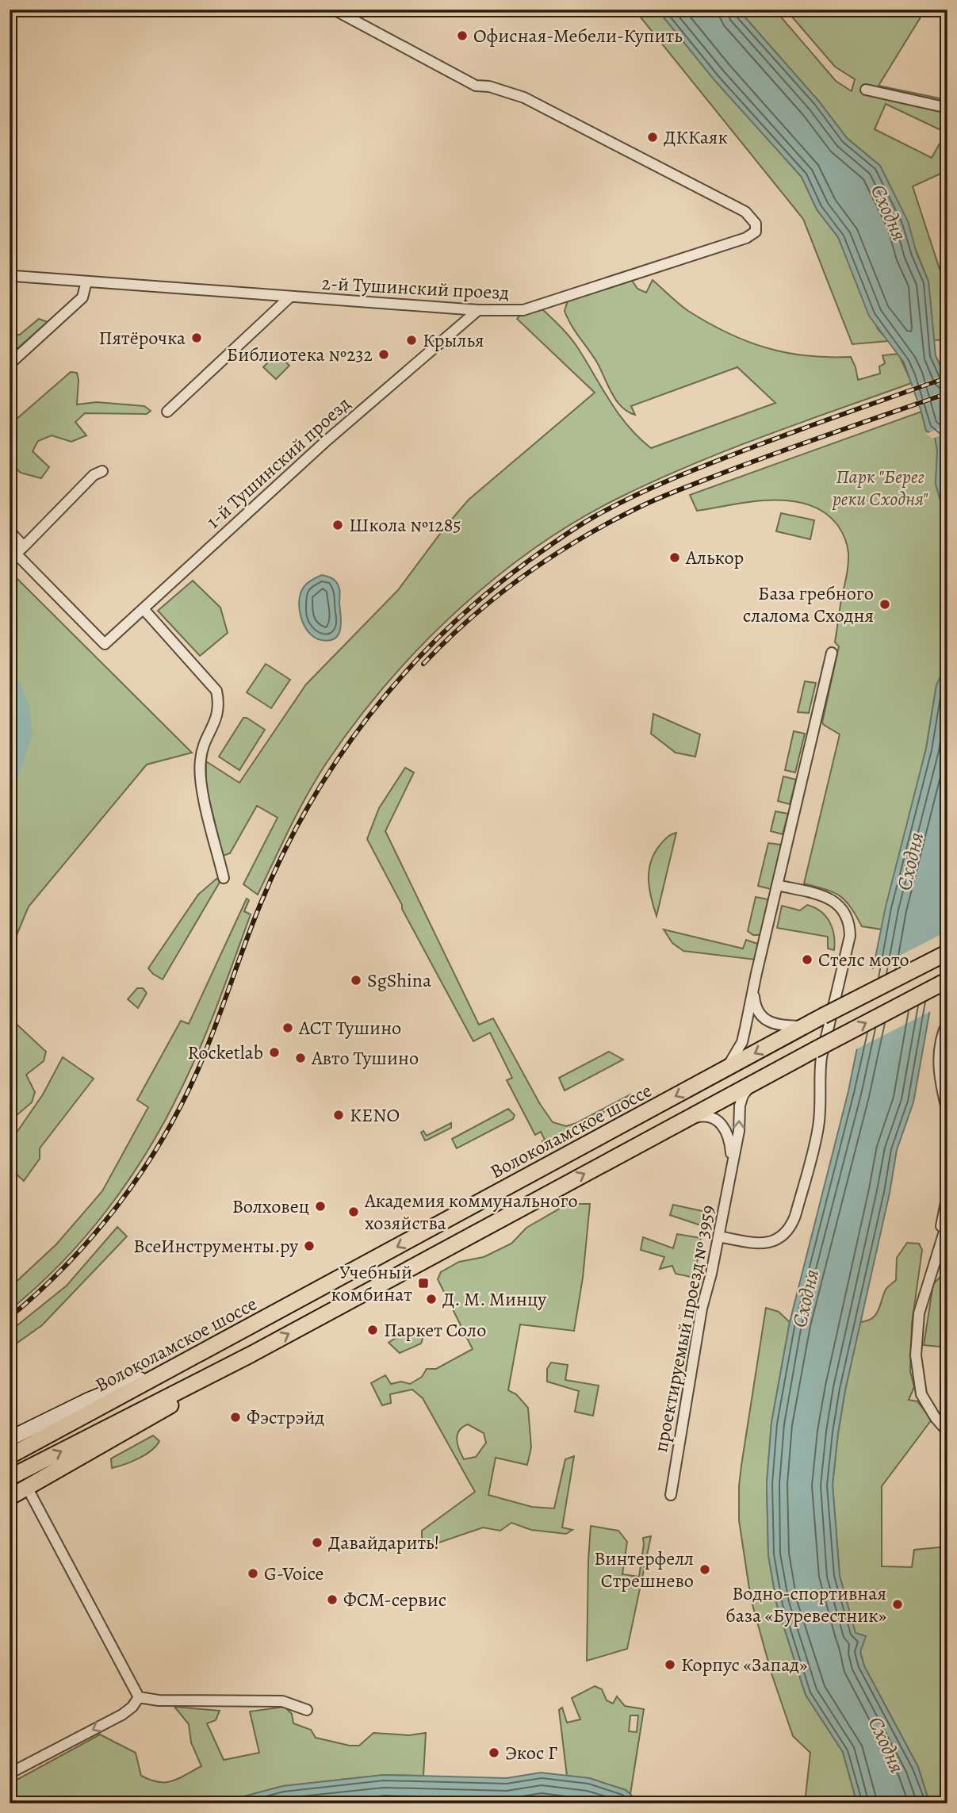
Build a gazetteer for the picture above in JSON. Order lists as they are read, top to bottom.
{
  "streets": {
    "main road": ["Волоколамское шоссе"],
    "street": ["2-й Тушинский проезд", "1-й Тушинский проезд", "проектируемый проезд № 3959"]
  },
  "crossings": [
    ["2-й Тушинский проезд", "1-й Тушинский проезд"]
  ],
  "water": ["Сходня"],
  "parks": ["Парк \"Берег реки Сходня\""],
  "places": {
    "other": [
      "Офисная-Мебели-Купить",
      "ДККаяк",
      "Пятёрочка",
      "Крылья",
      "Библиотека №232",
      "Школа №1285",
      "Алькор",
      "База гребного слалома Сходня",
      "Стелс мото",
      "SgShina",
      "АСТ Тушино",
      "Rocketlab",
      "Авто Тушино",
      "KENO",
      "Волховец",
      "Академия коммунального хозяйства",
      "ВсеИнструменты.ру",
      "Д. М. Минцу",
      "Паркет Соло",
      "Фэстрэйд",
      "Давайдарить!",
      "Винтерфелл Стрешнево",
      "G-Voice",
      "ФСМ-сервис",
      "Водно-спортивная база «Буревестник»",
      "Корпус «Запад»",
      "Экос Г"
    ],
    "transit": ["Учебный комбинат"]
  }
}
